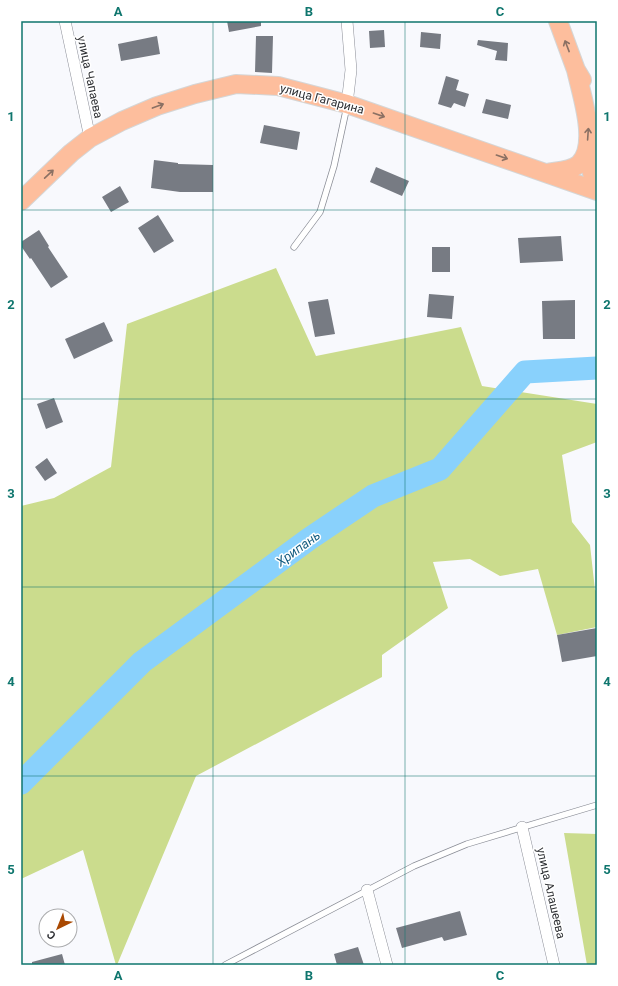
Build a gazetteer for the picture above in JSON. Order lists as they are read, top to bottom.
{
  "streets": {
    "main road": ["улица Гагарина"],
    "street": ["улица Чапаева", "улица Алашеева"]
  },
  "crossings": [
    ["улица Чапаева", "улица Гагарина"]
  ],
  "one_way": ["улица Гагарина"],
  "water": ["Хрипань"],
  "north": "bottom left",
  "grid": {
    "columns": ["A", "B", "C"],
    "rows": [
      "1",
      "2",
      "3",
      "4",
      "5"
    ]
  }
}
